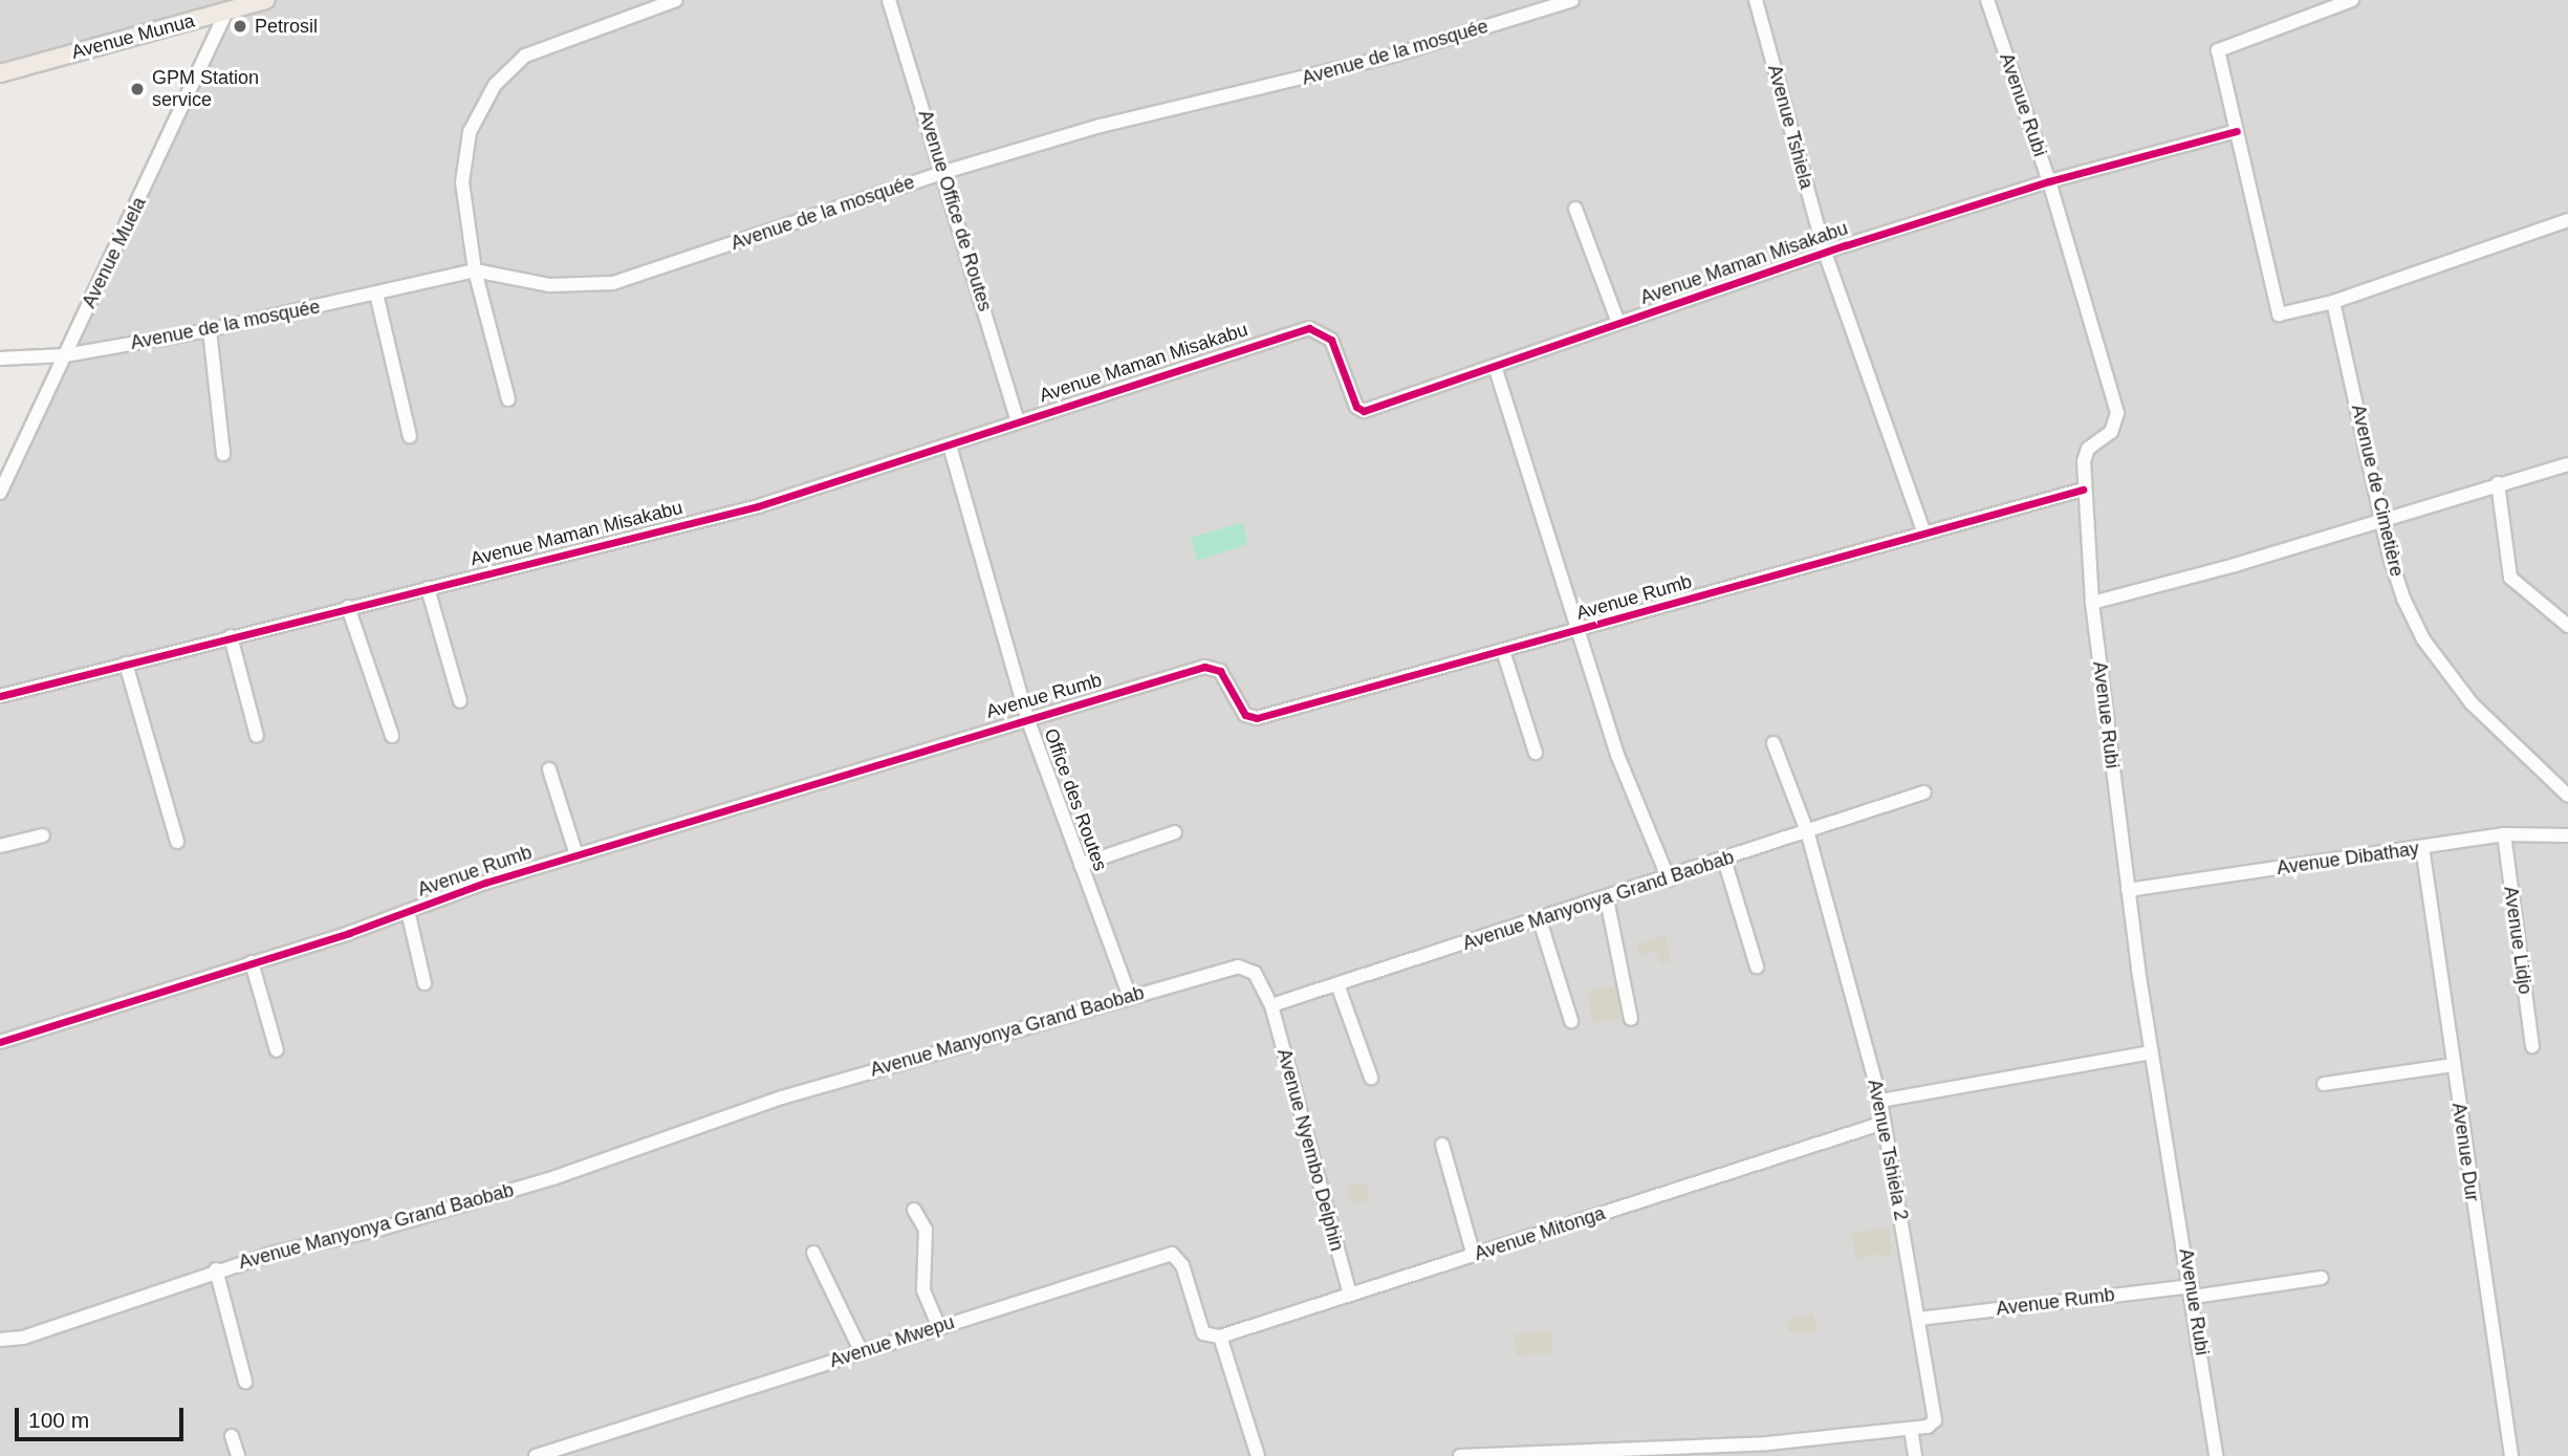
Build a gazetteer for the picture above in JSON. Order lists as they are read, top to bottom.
{
  "streets": {
    "main road": ["Avenue Munua"],
    "street": [
      "Avenue de la mosquée",
      "Avenue Rubi",
      "Avenue Tshiela",
      "Avenue Office de Routes",
      "Avenue Muela",
      "Avenue Maman Misakabu",
      "Avenue de Cimetière",
      "Avenue Rumb",
      "Office des Routes",
      "Avenue Dibathay",
      "Avenue Manyonya Grand Baobab",
      "Avenue Lidjo",
      "Avenue Nyembo Delphin",
      "Avenue Tshiela 2",
      "Avenue Dur",
      "Avenue Mitonga",
      "Avenue Mwepu"
    ]
  },
  "crossings": [
    ["Avenue Munua", "Avenue Muela"],
    ["Avenue de la mosquée", "Avenue Office de Routes"],
    ["Avenue de la mosquée", "Avenue Muela"],
    ["Avenue Rubi", "Avenue Maman Misakabu"],
    ["Avenue Rubi", "Avenue Rumb"],
    ["Avenue Rubi", "Avenue Dibathay"],
    ["Avenue Tshiela", "Avenue Maman Misakabu"],
    ["Avenue Tshiela", "Avenue Rumb"],
    ["Avenue Office de Routes", "Avenue Maman Misakabu"],
    ["Avenue Maman Misakabu", "Office des Routes"],
    ["Avenue Rumb", "Office des Routes"],
    ["Avenue Rumb", "Avenue Tshiela 2"],
    ["Office des Routes", "Avenue Manyonya Grand Baobab"],
    ["Avenue Dibathay", "Avenue Lidjo"],
    ["Avenue Dibathay", "Avenue Dur"],
    ["Avenue Manyonya Grand Baobab", "Avenue Nyembo Delphin"],
    ["Avenue Manyonya Grand Baobab", "Avenue Tshiela 2"],
    ["Avenue Nyembo Delphin", "Avenue Mitonga"],
    ["Avenue Tshiela 2", "Avenue Mitonga"],
    ["Avenue Mitonga", "Avenue Mwepu"]
  ],
  "places": ["Petrosil", "GPM Station service"],
  "scale_bar": "100 m"
}
